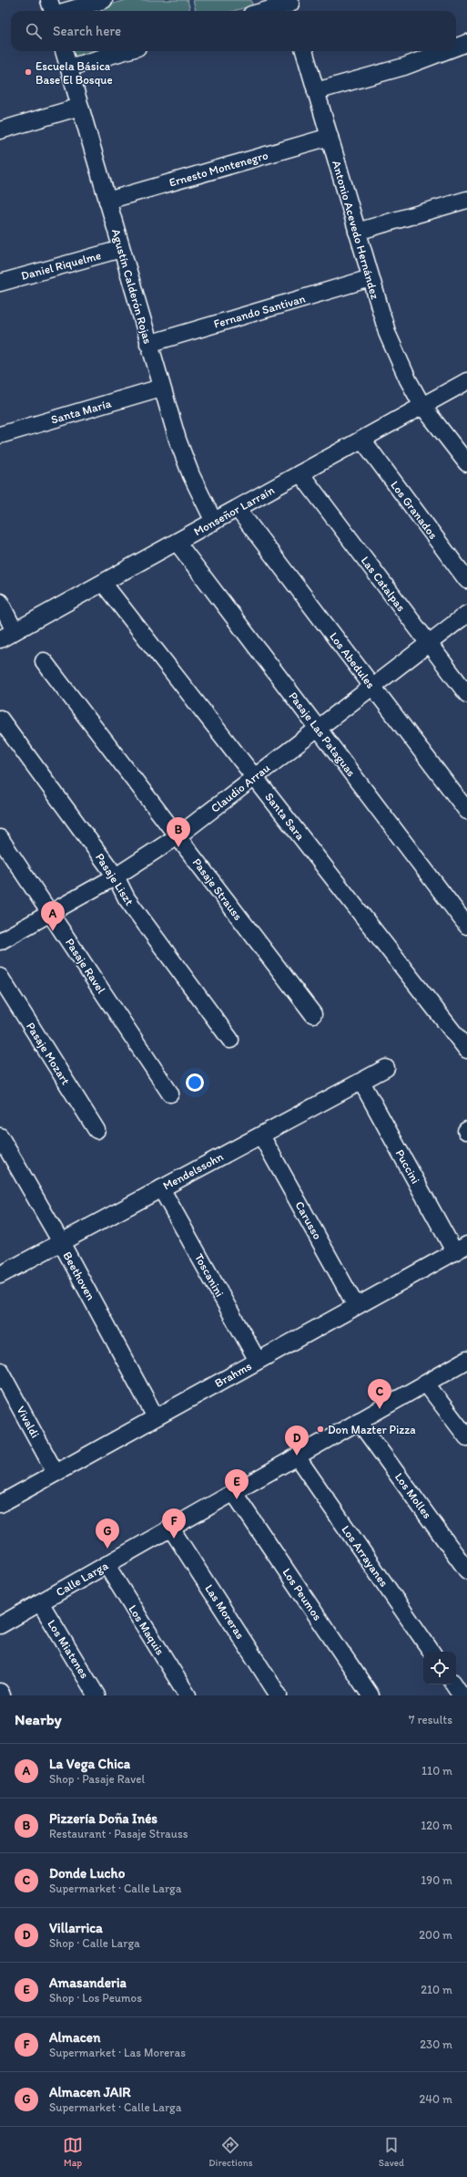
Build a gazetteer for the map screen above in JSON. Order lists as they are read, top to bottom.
{
  "streets": {
    "street": [
      "Ernesto Montenegro",
      "Antonio Acevedo Hernández",
      "Daniel Riquelme",
      "Agustín Calderón Rojas",
      "Fernando Santivan",
      "Santa María",
      "Los Granados",
      "Monseñor Larraín",
      "Las Catalpas",
      "Los Abedules",
      "Pasaje Las Pataguas",
      "Claudio Arrau",
      "Santa Sara",
      "Pasaje Liszt",
      "Pasaje Strauss",
      "Pasaje Ravel",
      "Pasaje Mozart",
      "Puccini",
      "Mendelssohn",
      "Carusso",
      "Toscanini",
      "Beethoven",
      "Brahms",
      "Vivaldi",
      "Los Molles",
      "Los Arrayanes",
      "Calle Larga",
      "Los Peumos",
      "Las Moreras",
      "Los Maquis",
      "Los Miatenes"
    ]
  },
  "crossings": [
    ["Ernesto Montenegro", "Antonio Acevedo Hernández"],
    ["Ernesto Montenegro", "Agustín Calderón Rojas"],
    ["Antonio Acevedo Hernández", "Fernando Santivan"],
    ["Antonio Acevedo Hernández", "Monseñor Larraín"],
    ["Daniel Riquelme", "Agustín Calderón Rojas"],
    ["Agustín Calderón Rojas", "Fernando Santivan"],
    ["Agustín Calderón Rojas", "Santa María"],
    ["Agustín Calderón Rojas", "Monseñor Larraín"],
    ["Los Granados", "Monseñor Larraín"],
    ["Monseñor Larraín", "Las Catalpas"],
    ["Monseñor Larraín", "Los Abedules"],
    ["Monseñor Larraín", "Pasaje Las Pataguas"],
    ["Monseñor Larraín", "Santa Sara"],
    ["Las Catalpas", "Claudio Arrau"],
    ["Los Abedules", "Claudio Arrau"],
    ["Pasaje Las Pataguas", "Claudio Arrau"],
    ["Claudio Arrau", "Santa Sara"],
    ["Claudio Arrau", "Pasaje Liszt"],
    ["Claudio Arrau", "Pasaje Strauss"],
    ["Claudio Arrau", "Pasaje Ravel"],
    ["Puccini", "Mendelssohn"],
    ["Puccini", "Brahms"],
    ["Mendelssohn", "Carusso"],
    ["Mendelssohn", "Toscanini"],
    ["Mendelssohn", "Beethoven"],
    ["Carusso", "Brahms"],
    ["Toscanini", "Brahms"],
    ["Beethoven", "Brahms"],
    ["Brahms", "Vivaldi"],
    ["Los Molles", "Calle Larga"],
    ["Los Arrayanes", "Calle Larga"],
    ["Calle Larga", "Los Peumos"],
    ["Calle Larga", "Las Moreras"],
    ["Calle Larga", "Los Maquis"],
    ["Calle Larga", "Los Miatenes"]
  ],
  "places": ["Escuela Básica Base El Bosque", "Don Mazter Pizza"],
  "page": {
    "search": "Search here",
    "pins": [
      "B",
      "A",
      "C",
      "D",
      "E",
      "F",
      "G"
    ],
    "heading": ["Nearby", "7 results"],
    "list": [
      {
        "mark": "A",
        "name": "La Vega Chica",
        "note": "Shop · Pasaje Ravel",
        "value": "110 m"
      },
      {
        "mark": "B",
        "name": "Pizzería Doña Inés",
        "note": "Restaurant · Pasaje Strauss",
        "value": "120 m"
      },
      {
        "mark": "C",
        "name": "Donde Lucho",
        "note": "Supermarket · Calle Larga",
        "value": "190 m"
      },
      {
        "mark": "D",
        "name": "Villarrica",
        "note": "Shop · Calle Larga",
        "value": "200 m"
      },
      {
        "mark": "E",
        "name": "Amasanderia",
        "note": "Shop · Los Peumos",
        "value": "210 m"
      },
      {
        "mark": "F",
        "name": "Almacen",
        "note": "Supermarket · Las Moreras",
        "value": "230 m"
      },
      {
        "mark": "G",
        "name": "Almacen JAIR",
        "note": "Supermarket · Calle Larga",
        "value": "240 m"
      }
    ],
    "nav": ["Map", "Directions", "Saved"]
  }
}
